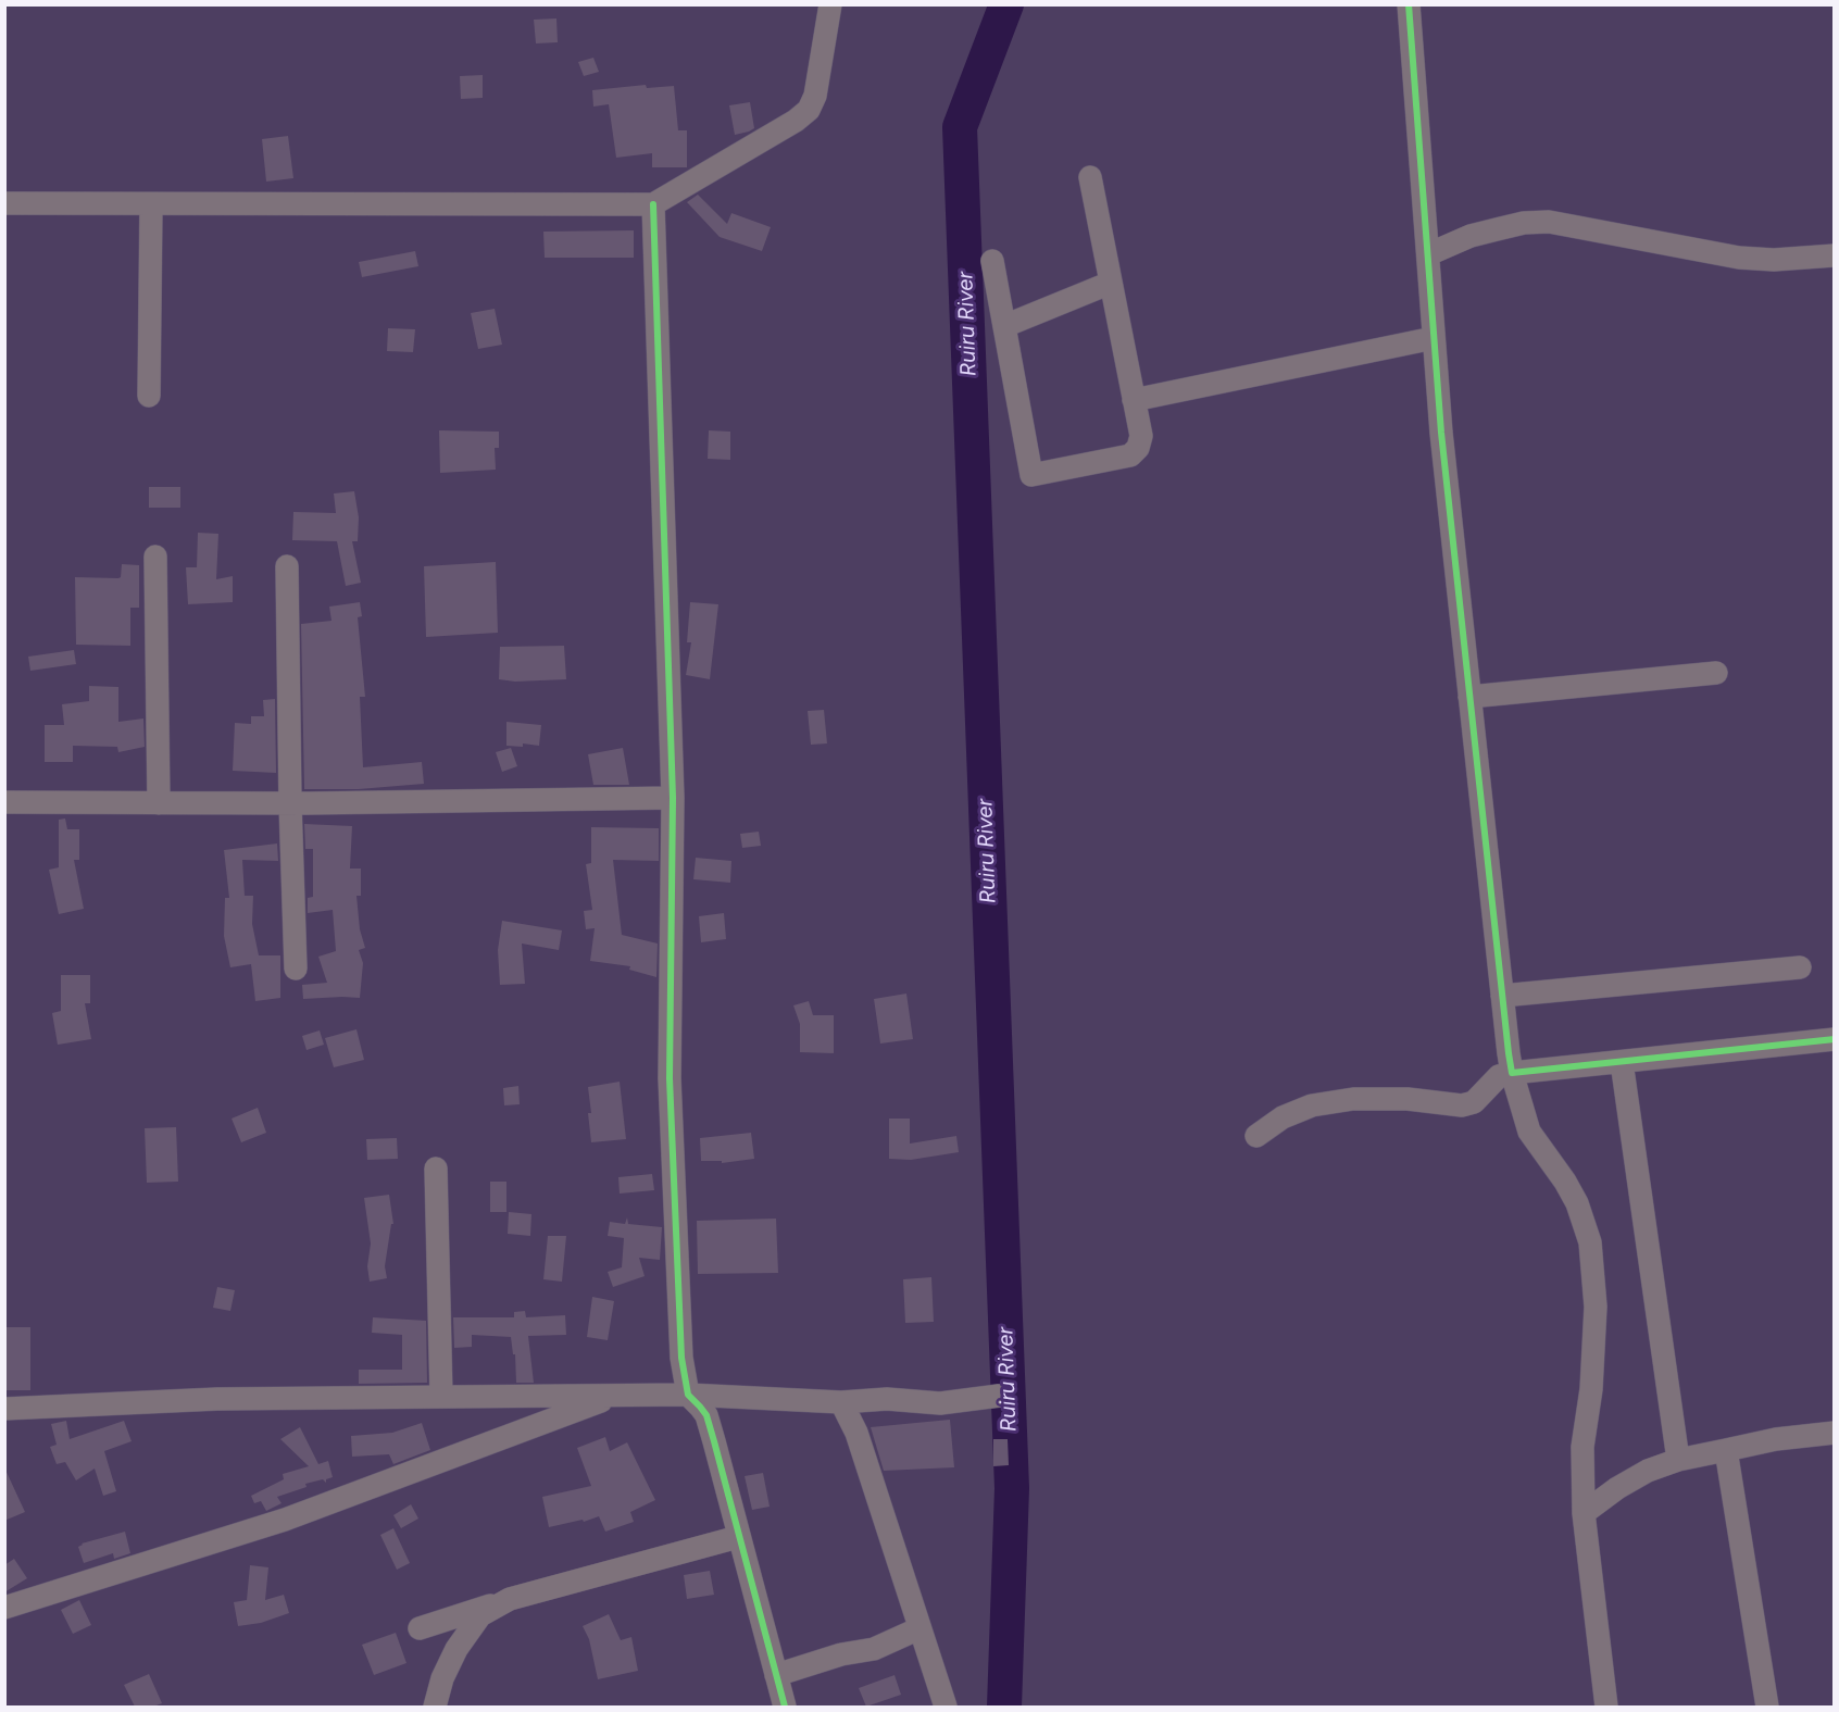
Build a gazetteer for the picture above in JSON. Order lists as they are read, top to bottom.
{
  "water": ["Ruiru River"]
}
